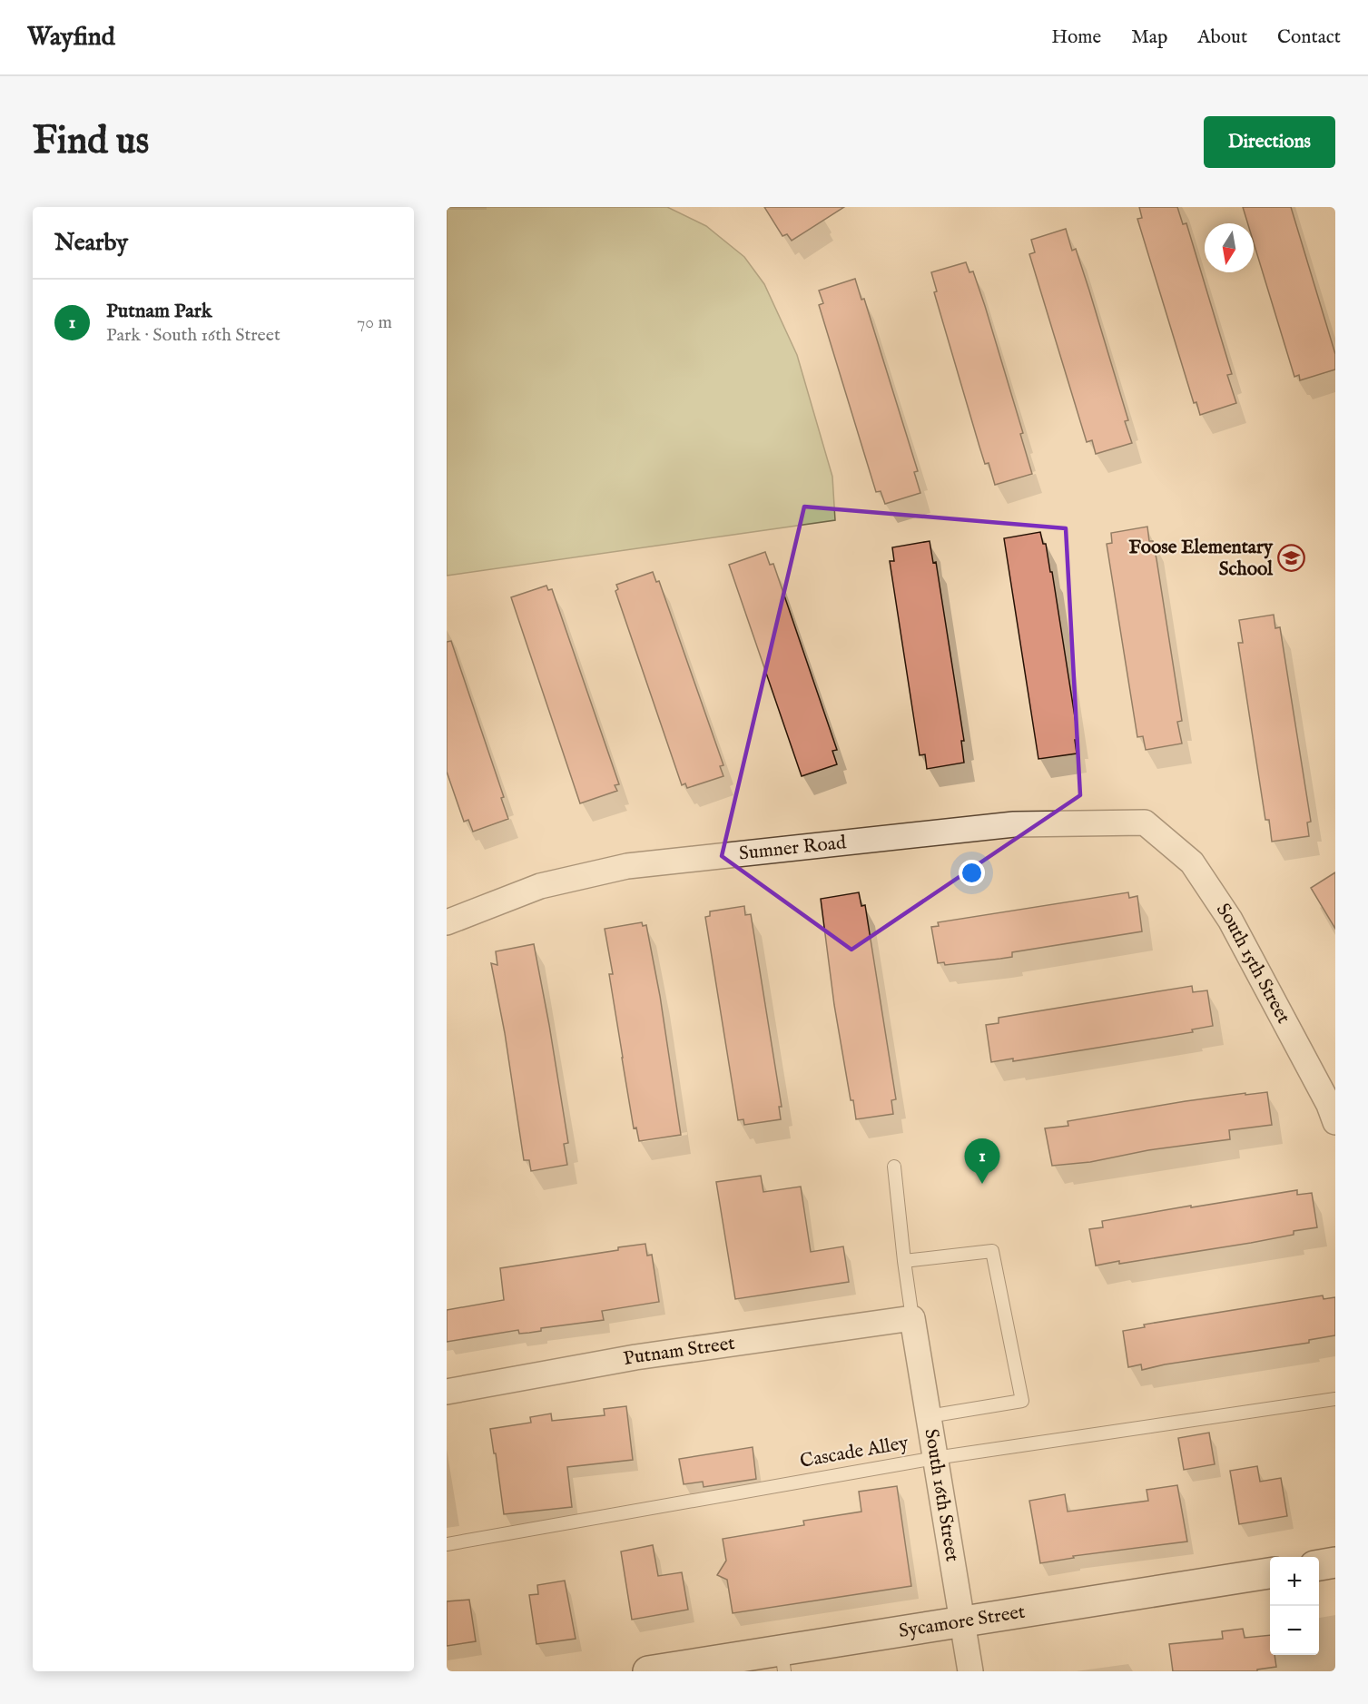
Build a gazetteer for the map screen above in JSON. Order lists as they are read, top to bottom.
{
  "streets": {
    "main road": ["Sycamore Street"],
    "street": [
      "Sumner Road",
      "South 15th Street",
      "Putnam Street",
      "South 16th Street"
    ],
    "lane": ["Cascade Alley"]
  },
  "crossings": [
    ["Sumner Road", "South 15th Street"],
    ["Putnam Street", "South 16th Street"],
    ["Cascade Alley", "South 16th Street"],
    ["South 16th Street", "Sycamore Street"]
  ],
  "places": {
    "school or university": ["Foose Elementary School"]
  },
  "north": "bottom",
  "page": {
    "header": "Wayfind",
    "nav": [
      "Home",
      "Map",
      "About",
      "Contact"
    ],
    "buttons": "Directions",
    "title": "Find us",
    "heading": "Nearby",
    "list": [
      {
        "mark": "1",
        "name": "Putnam Park",
        "note": "Park · South 16th Street",
        "value": "70 m"
      }
    ],
    "pins": "1",
    "map_buttons": ["+", "−"]
  }
}
